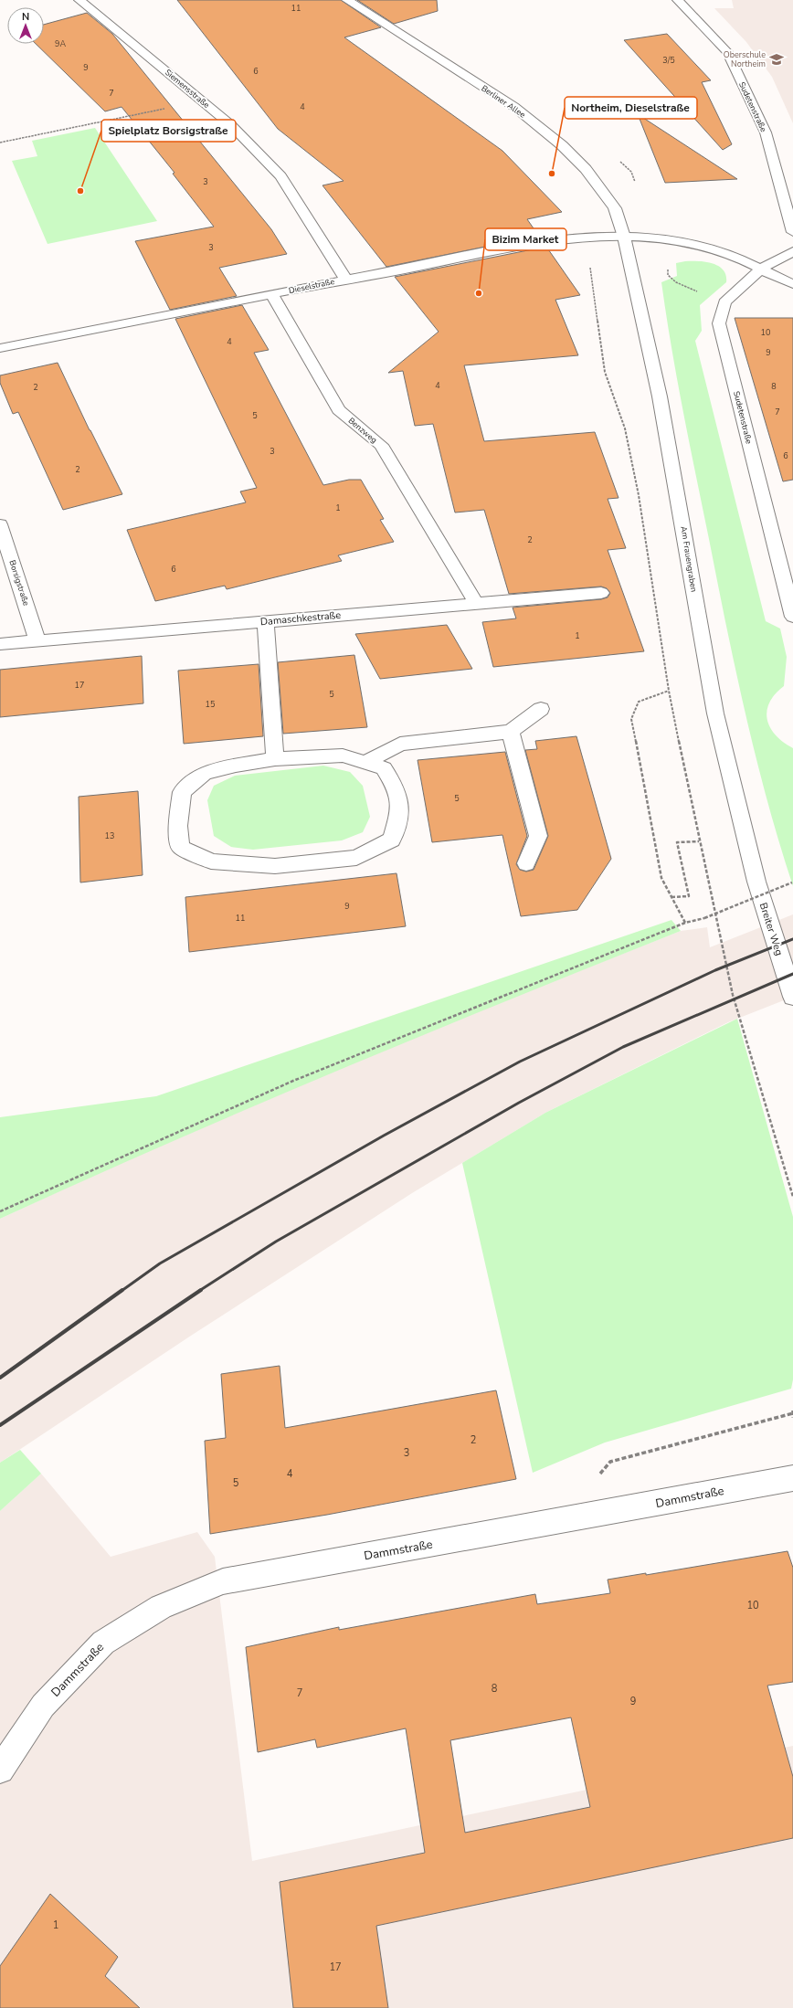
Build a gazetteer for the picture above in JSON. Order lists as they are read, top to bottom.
{
  "streets": {
    "street": [
      "Siemensstraße",
      "Berliner Allee",
      "Sudetenstraße",
      "Dieselstraße",
      "Benzweg",
      "Am Frauengraben",
      "Borsigstraße",
      "Damaschkestraße",
      "Breiter Weg",
      "Dammstraße"
    ]
  },
  "crossings": [
    ["Siemensstraße", "Dieselstraße"],
    ["Berliner Allee", "Dieselstraße"],
    ["Berliner Allee", "Am Frauengraben"],
    ["Sudetenstraße", "Dieselstraße"],
    ["Dieselstraße", "Benzweg"],
    ["Dieselstraße", "Am Frauengraben"],
    ["Benzweg", "Damaschkestraße"],
    ["Am Frauengraben", "Breiter Weg"],
    ["Borsigstraße", "Damaschkestraße"]
  ],
  "places": {
    "school or university": ["Oberschule Northeim"],
    "other": ["Northeim, Dieselstraße", "Spielplatz Borsigstraße", "Bizim Market"]
  },
  "house_numbers": [
    "11",
    "9A",
    "3/5",
    "9",
    "6",
    "7",
    "4",
    "3",
    "3",
    "10",
    "4",
    "9",
    "4",
    "8",
    "2",
    "7",
    "5",
    "3",
    "6",
    "2",
    "1",
    "2",
    "6",
    "1",
    "17",
    "5",
    "15",
    "5",
    "13",
    "9",
    "11",
    "2",
    "3",
    "4",
    "5",
    "10",
    "8",
    "7",
    "9",
    "1",
    "17"
  ],
  "north": "top"
}
